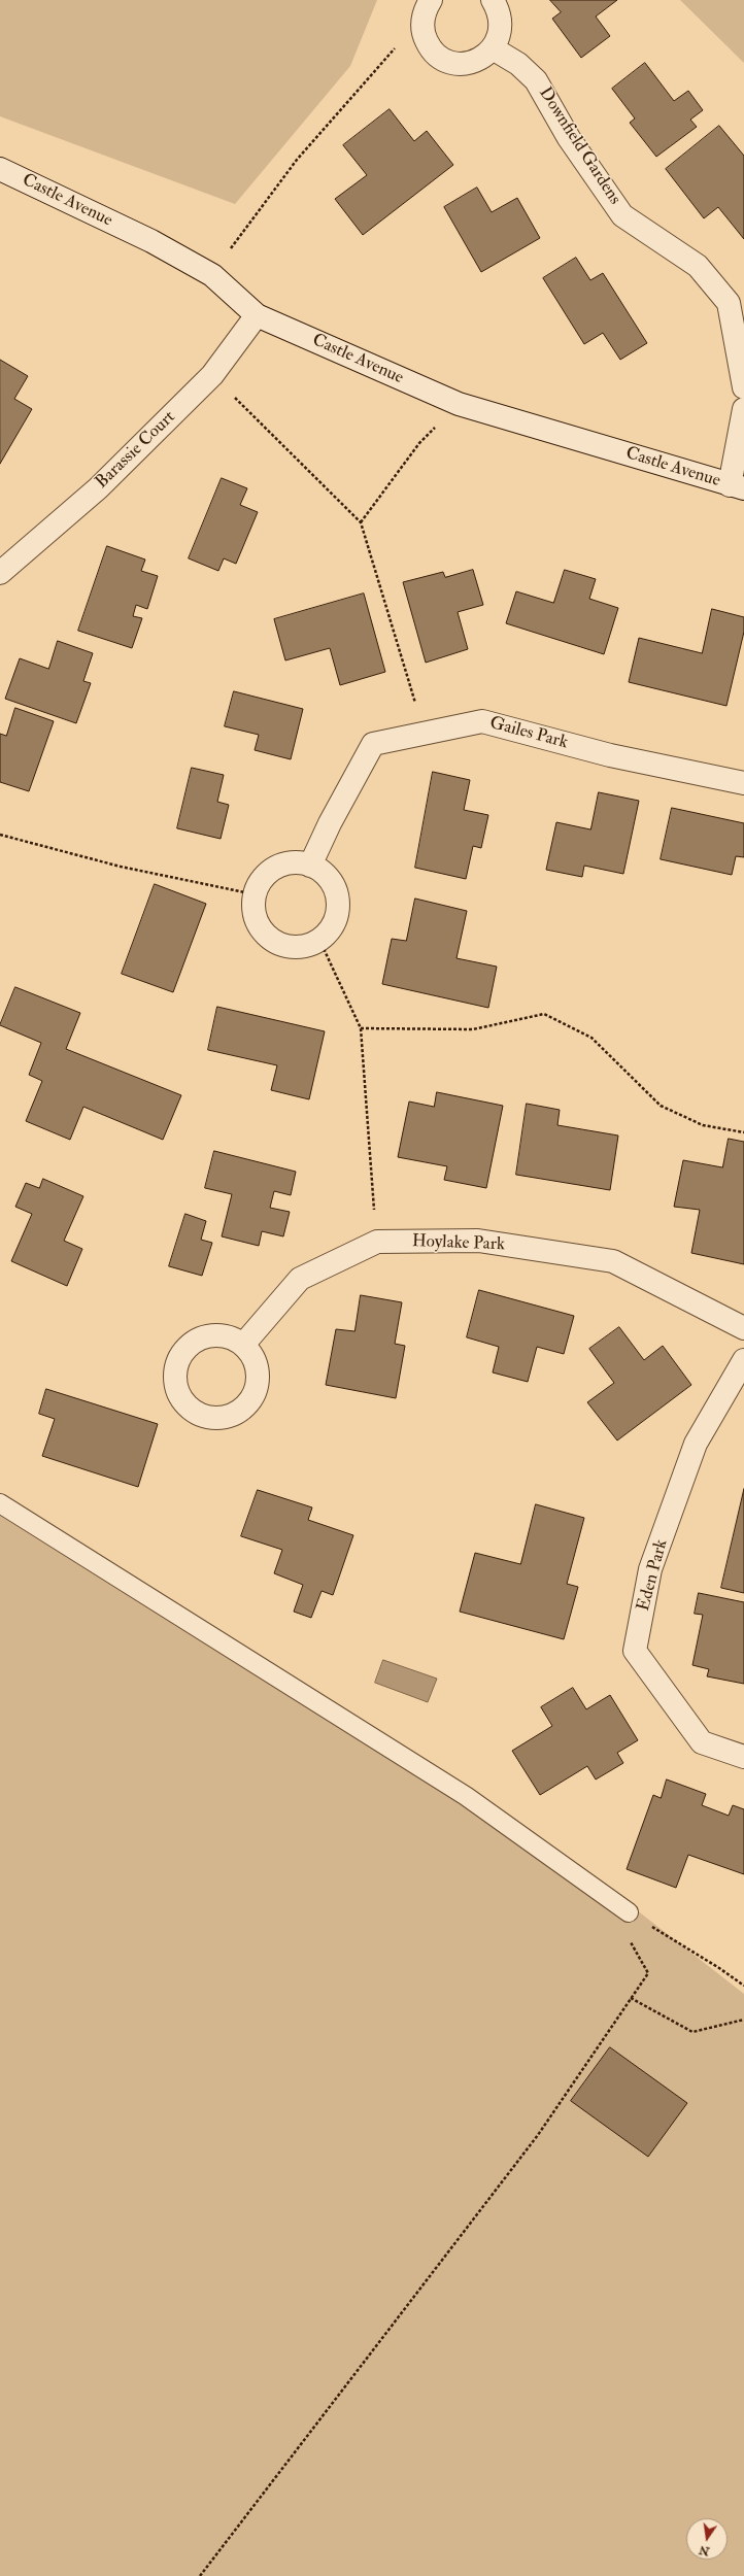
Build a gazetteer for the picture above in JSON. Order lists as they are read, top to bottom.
{
  "streets": {
    "street": [
      "Downfield Gardens",
      "Castle Avenue",
      "Barassie Court",
      "Gailes Park",
      "Hoylake Park",
      "Eden Park"
    ]
  },
  "crossings": [
    ["Castle Avenue", "Barassie Court"]
  ],
  "north": "bottom"
}
